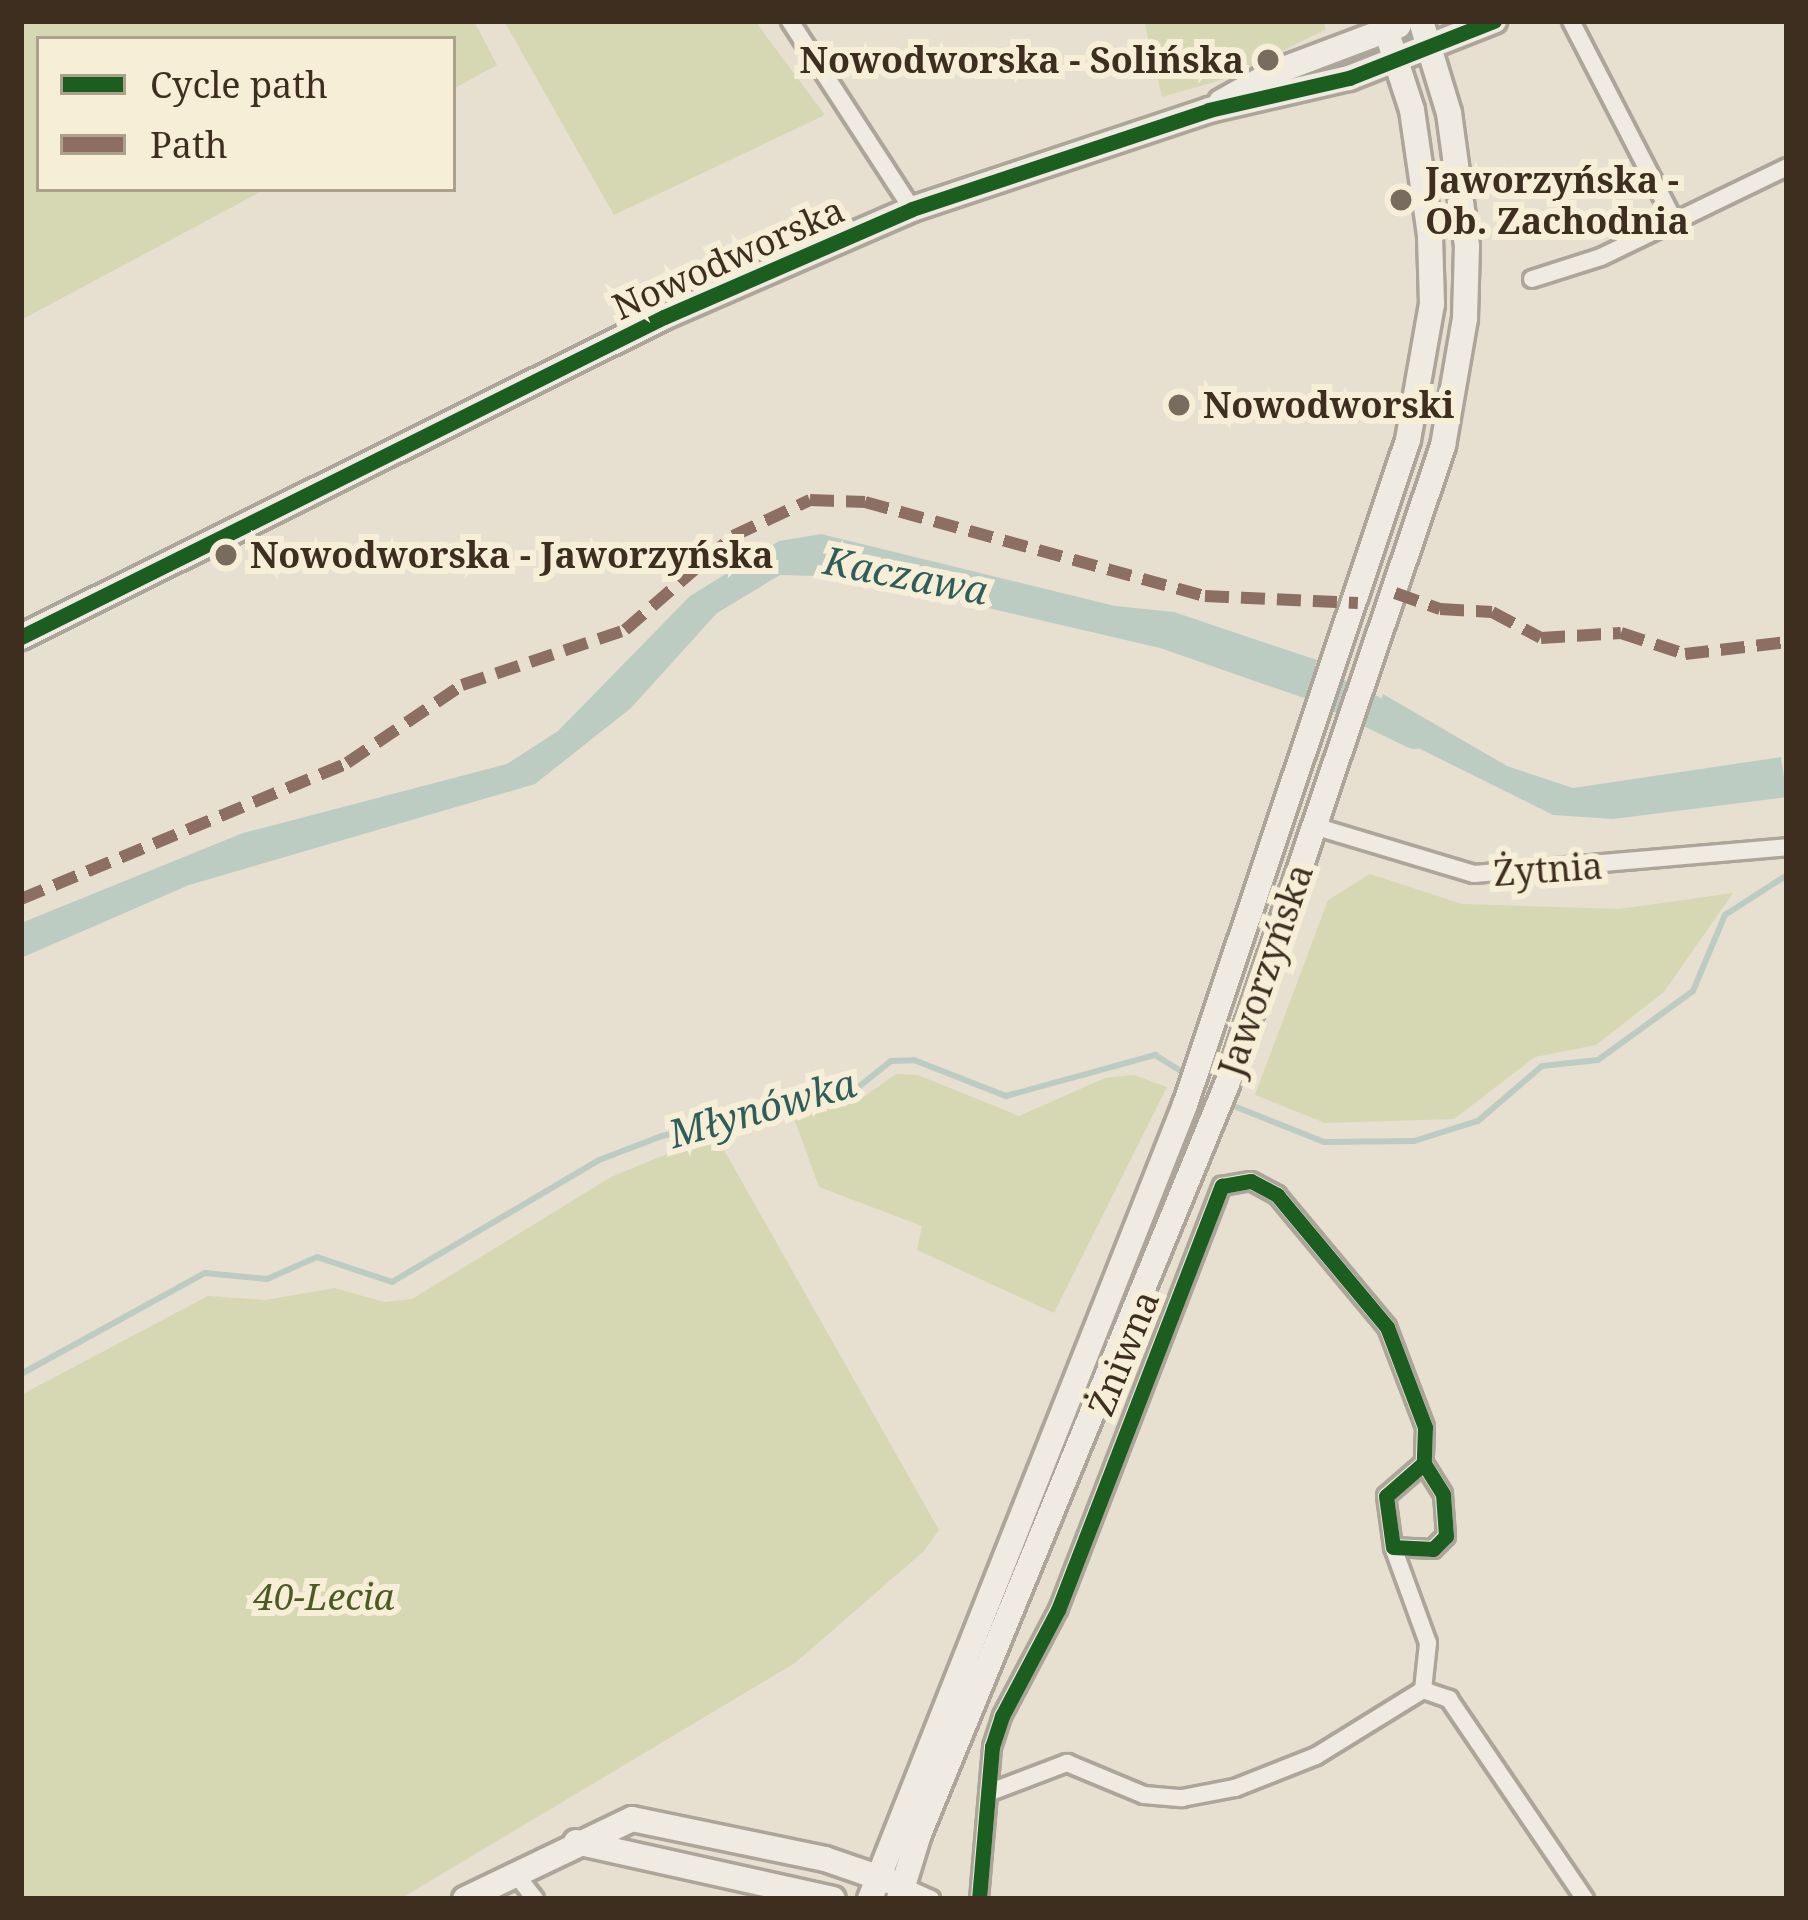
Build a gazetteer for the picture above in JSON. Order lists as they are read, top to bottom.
{
  "streets": {
    "main road": ["Nowodworska", "Jaworzyńska"],
    "street": ["Żytnia", "Żniwna"]
  },
  "crossings": [
    ["Nowodworska", "Jaworzyńska"],
    ["Żytnia", "Jaworzyńska"]
  ],
  "water": ["Kaczawa", "Młynówka"],
  "parks": ["40-Lecia"],
  "places": [
    "Nowodworska - Solińska",
    "Jaworzyńska - Ob. Zachodnia",
    "Nowodworski",
    "Nowodworska - Jaworzyńska"
  ],
  "legend": ["Cycle path", "Path"]
}
